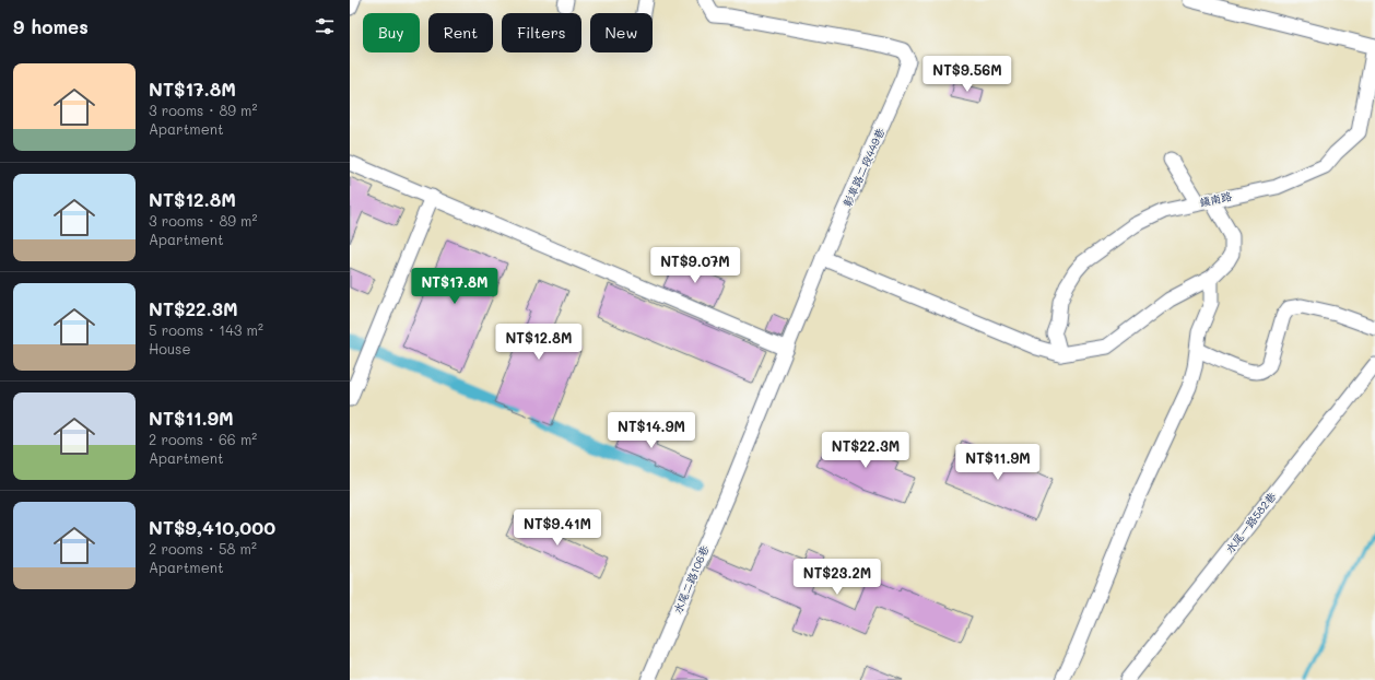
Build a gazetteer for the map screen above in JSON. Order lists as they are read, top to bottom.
{
  "streets": {
    "street": [
      "彰草路二段449巷",
      "鎮南路",
      "水尾一路582巷",
      "水尾二路106巷"
    ]
  },
  "crossings": [
    ["彰草路二段449巷", "水尾二路106巷"]
  ],
  "page": {
    "heading": "9 homes",
    "chip": [
      "Buy",
      "Rent",
      "Filters",
      "New"
    ],
    "list": [
      {
        "name": "NT$17.8M",
        "note": "3 rooms · 89 m² · Apartment"
      },
      {
        "name": "NT$12.8M",
        "note": "3 rooms · 89 m² · Apartment"
      },
      {
        "name": "NT$22.3M",
        "note": "5 rooms · 143 m² · House"
      },
      {
        "name": "NT$11.9M",
        "note": "2 rooms · 66 m² · Apartment"
      },
      {
        "name": "NT$9,410,000",
        "note": "2 rooms · 58 m² · Apartment"
      }
    ],
    "price": [
      "NT$9.56M",
      "NT$9.07M",
      "NT$17.8M",
      "NT$12.8M",
      "NT$14.9M",
      "NT$22.3M",
      "NT$11.9M",
      "NT$9.41M",
      "NT$23.2M"
    ]
  }
}
